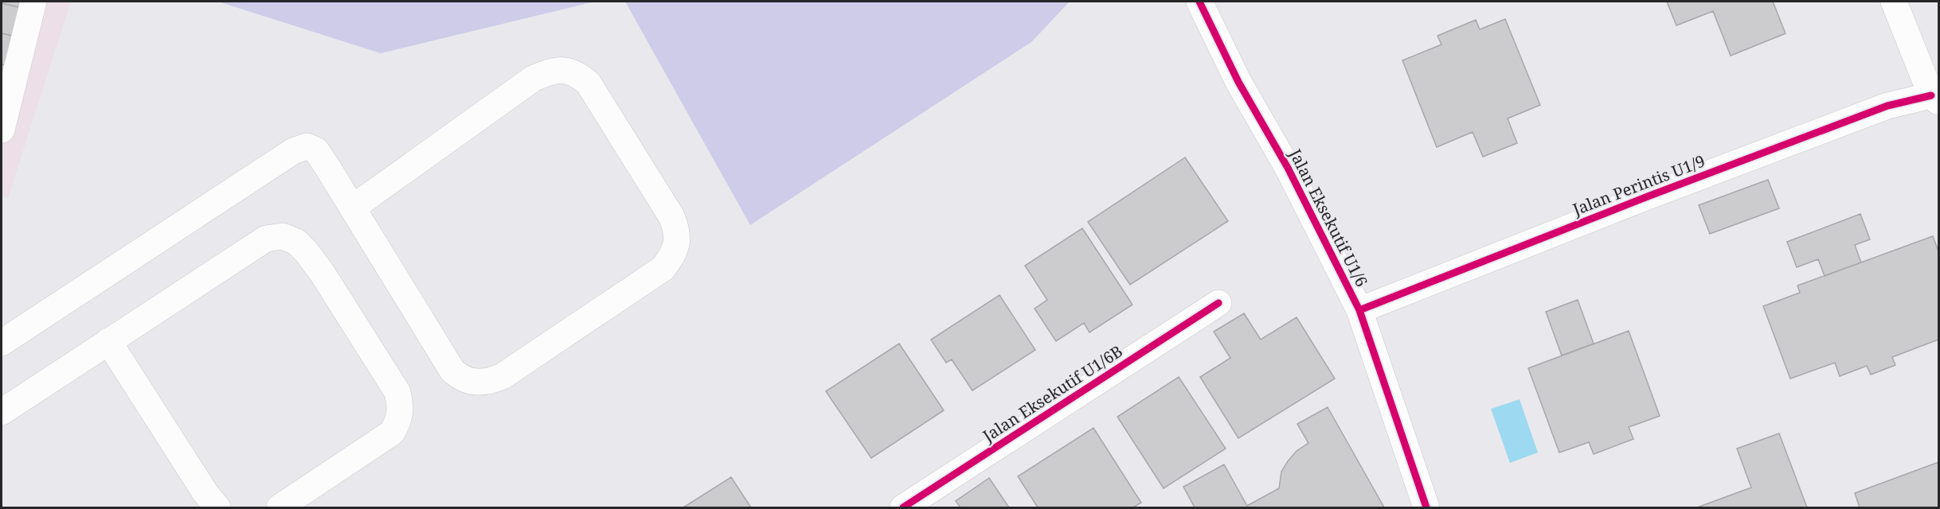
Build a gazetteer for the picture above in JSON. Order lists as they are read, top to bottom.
{
  "streets": {
    "street": ["Jalan Perintis U1/9", "Jalan Eksekutif U1/6", "Jalan Eksekutif U1/6B"]
  },
  "crossings": [
    ["Jalan Perintis U1/9", "Jalan Eksekutif U1/6"]
  ]
}
